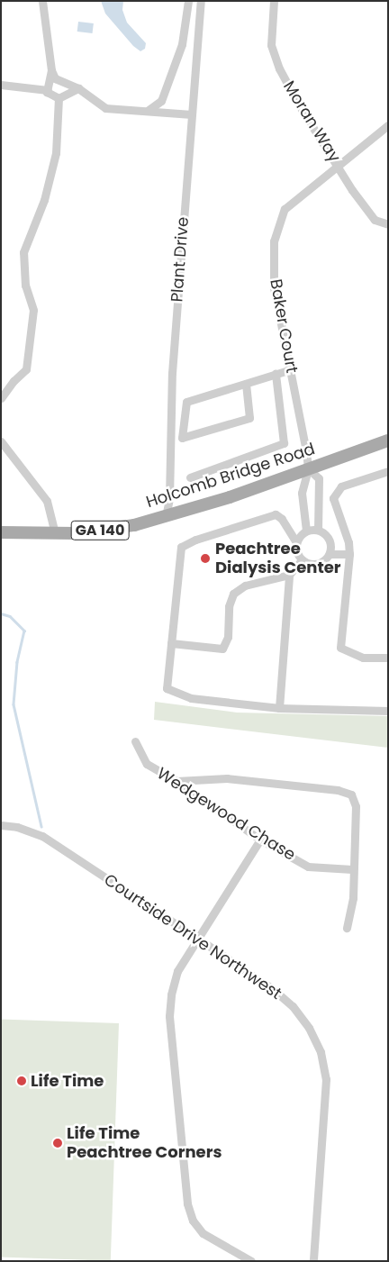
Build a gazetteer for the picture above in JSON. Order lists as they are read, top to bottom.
{
  "streets": {
    "main road": ["Holcomb Bridge Road", "GA 140"],
    "street": [
      "Moran Way",
      "Plant Drive",
      "Baker Court",
      "Wedgewood Chase",
      "Courtside Drive Northwest"
    ]
  },
  "crossings": [
    ["Moran Way", "Baker Court"],
    ["Plant Drive", "Holcomb Bridge Road"],
    ["Baker Court", "Holcomb Bridge Road"]
  ],
  "places": ["Peachtree Dialysis Center", "Life Time", "Life Time Peachtree Corners"]
}
